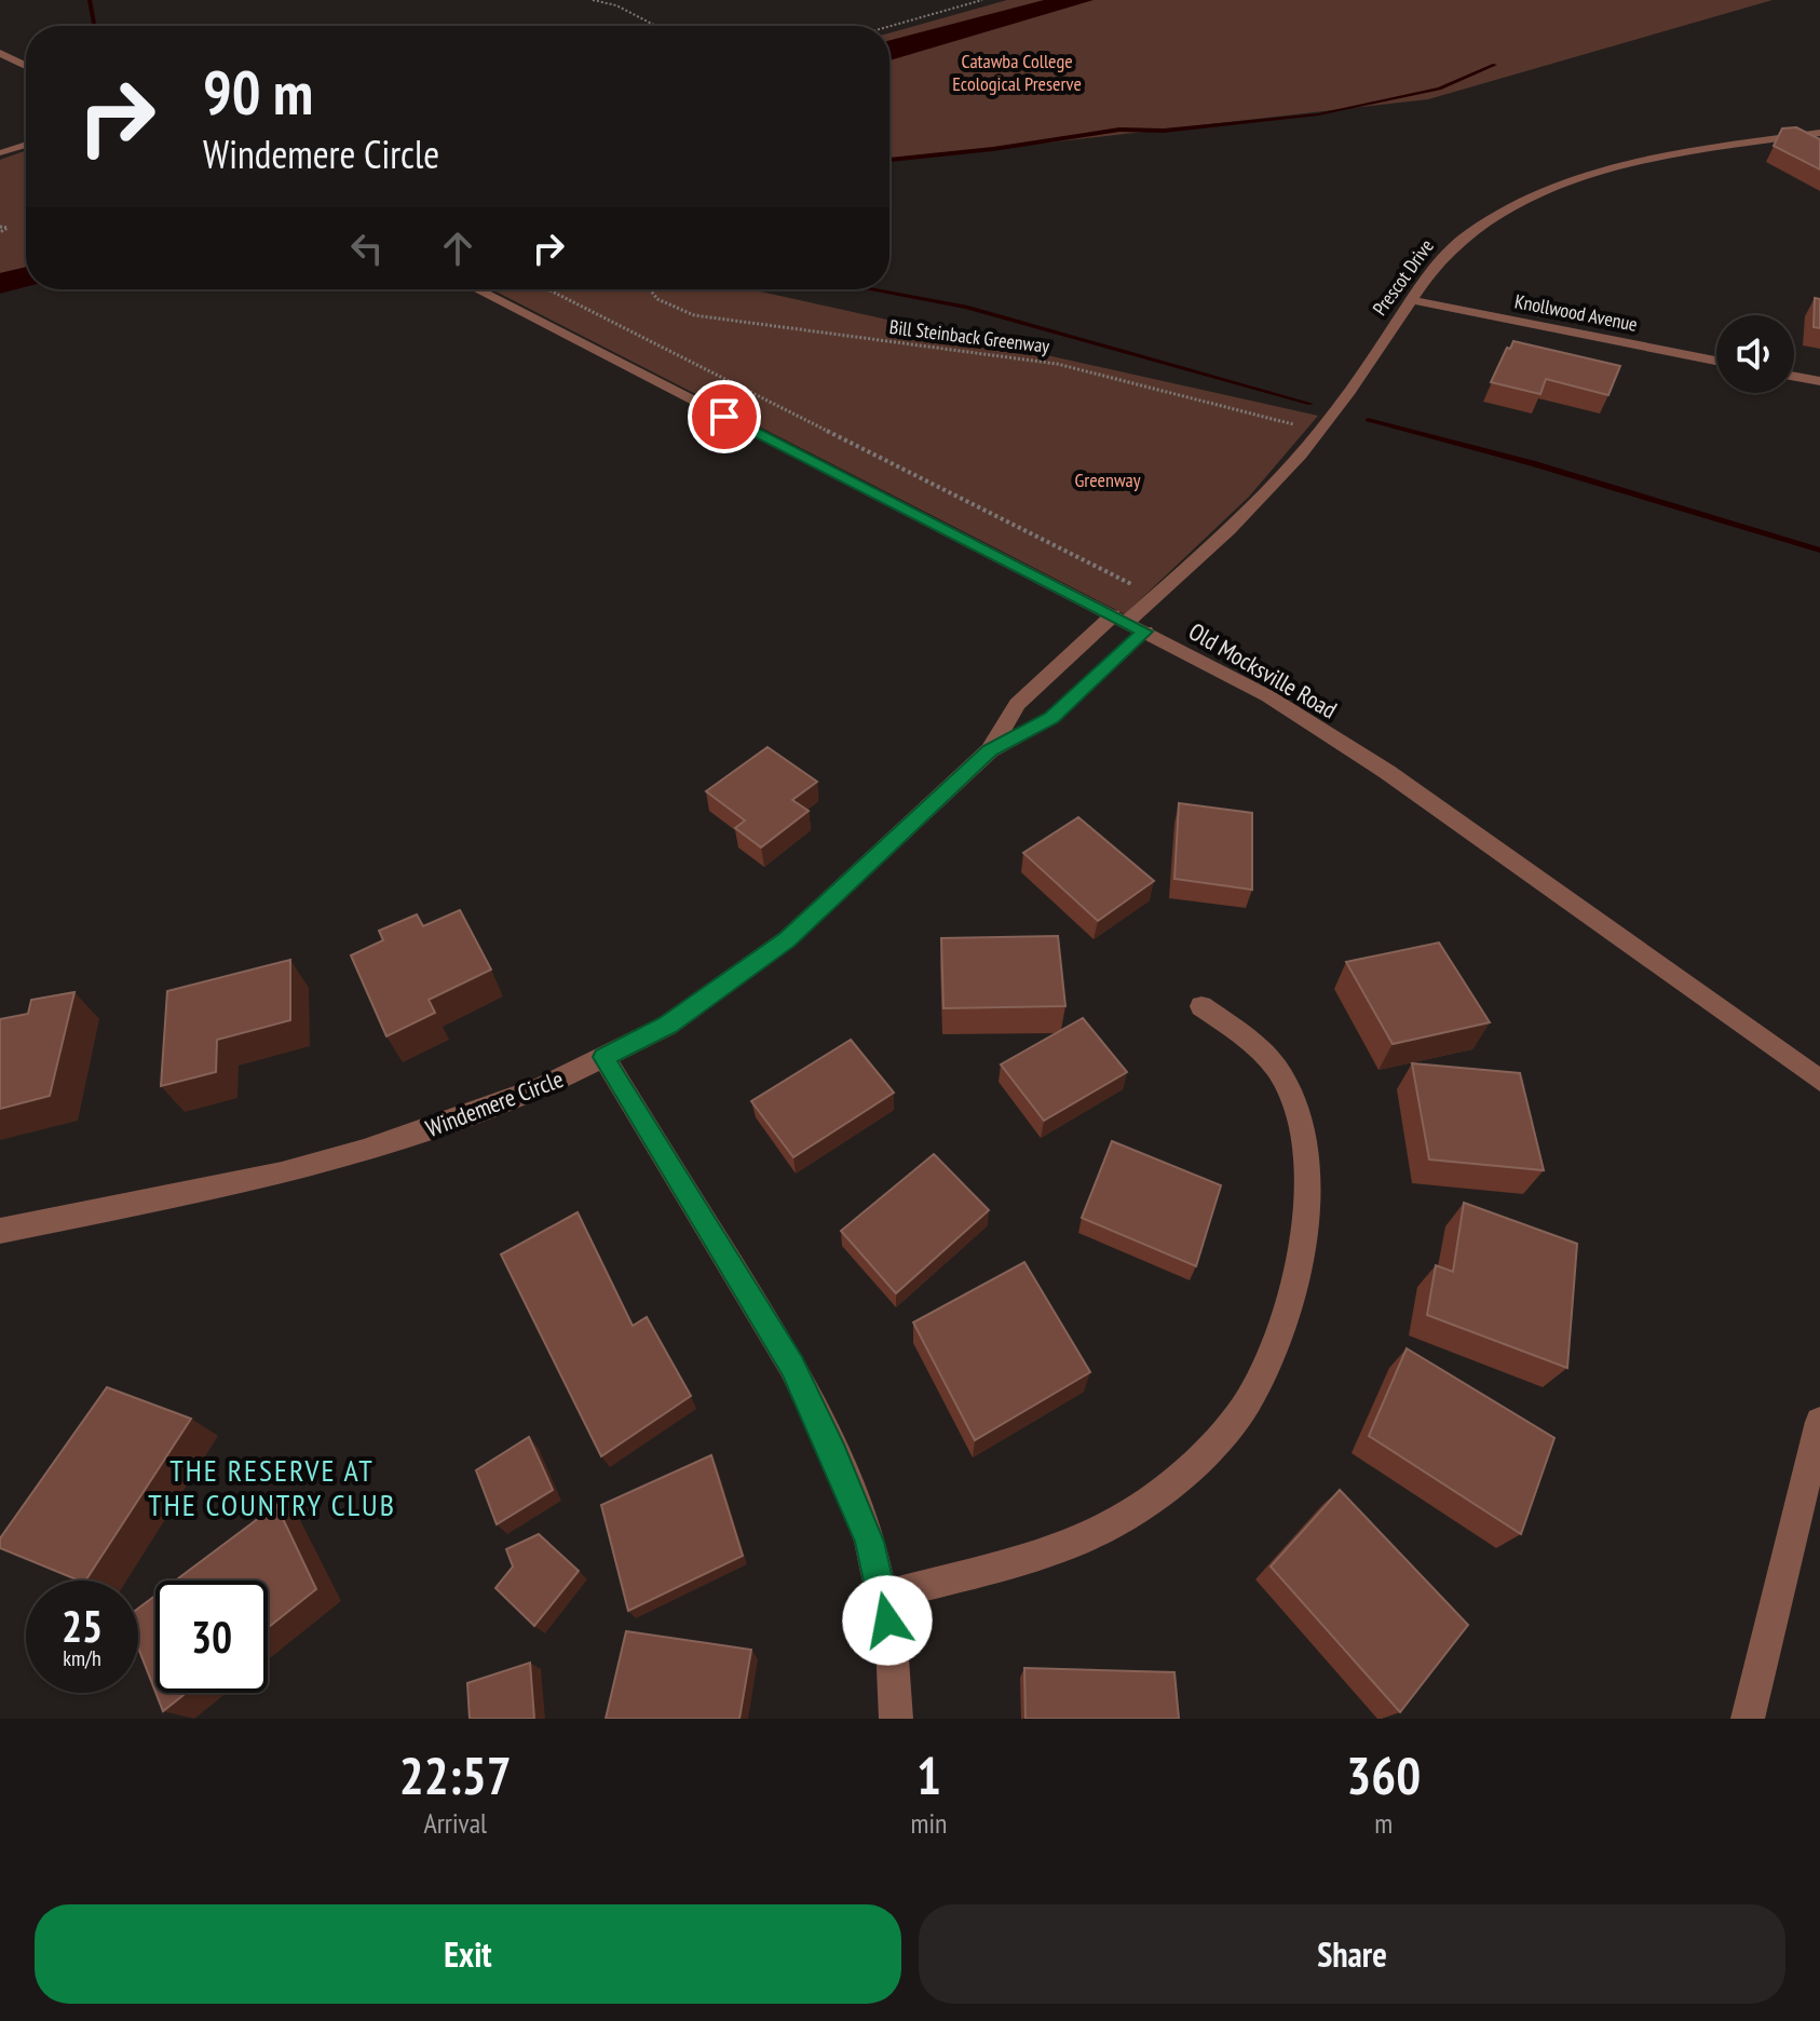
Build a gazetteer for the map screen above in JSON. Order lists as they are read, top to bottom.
{
  "streets": {
    "street": [
      "Prescot Drive",
      "Knollwood Avenue",
      "Old Mocksville Road",
      "Windemere Circle"
    ],
    "path": ["Bill Steinback Greenway"]
  },
  "crossings": [
    ["Prescot Drive", "Knollwood Avenue"],
    ["Prescot Drive", "Old Mocksville Road"],
    ["Prescot Drive", "Windemere Circle"],
    ["Old Mocksville Road", "Windemere Circle"]
  ],
  "districts": ["THE RESERVE AT THE COUNTRY CLUB"],
  "parks": ["Catawba College Ecological Preserve", "Greenway"],
  "page": {
    "turn": ["90 m", "Windemere Circle"],
    "speed": "25 km/h",
    "limit": "30",
    "eta": [
      "22:57",
      "Arrival",
      "1",
      "min",
      "360",
      "m"
    ],
    "buttons": ["Exit", "Share"]
  }
}
